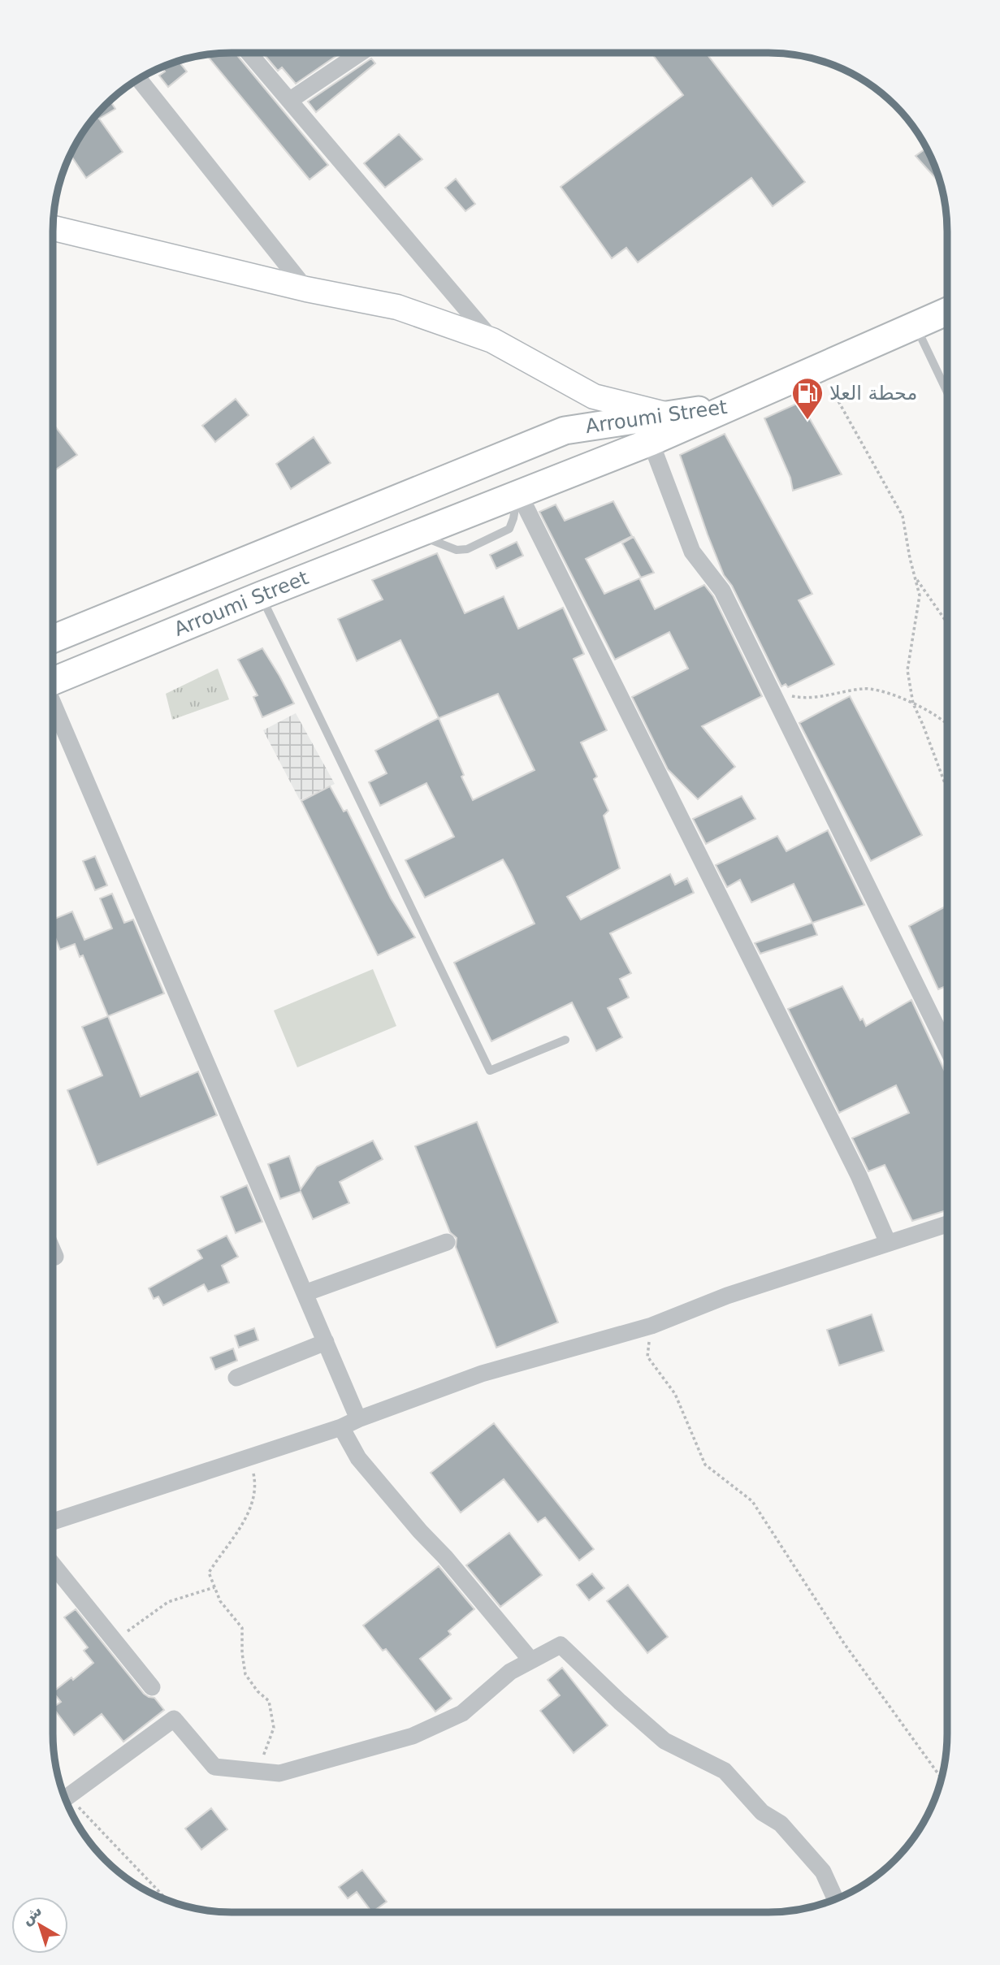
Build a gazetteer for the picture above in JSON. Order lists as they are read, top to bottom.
{
  "streets": {
    "main road": ["Arroumi Street"]
  },
  "places": {
    "fuel station": ["محطة العلا"]
  },
  "north": "top left"
}
